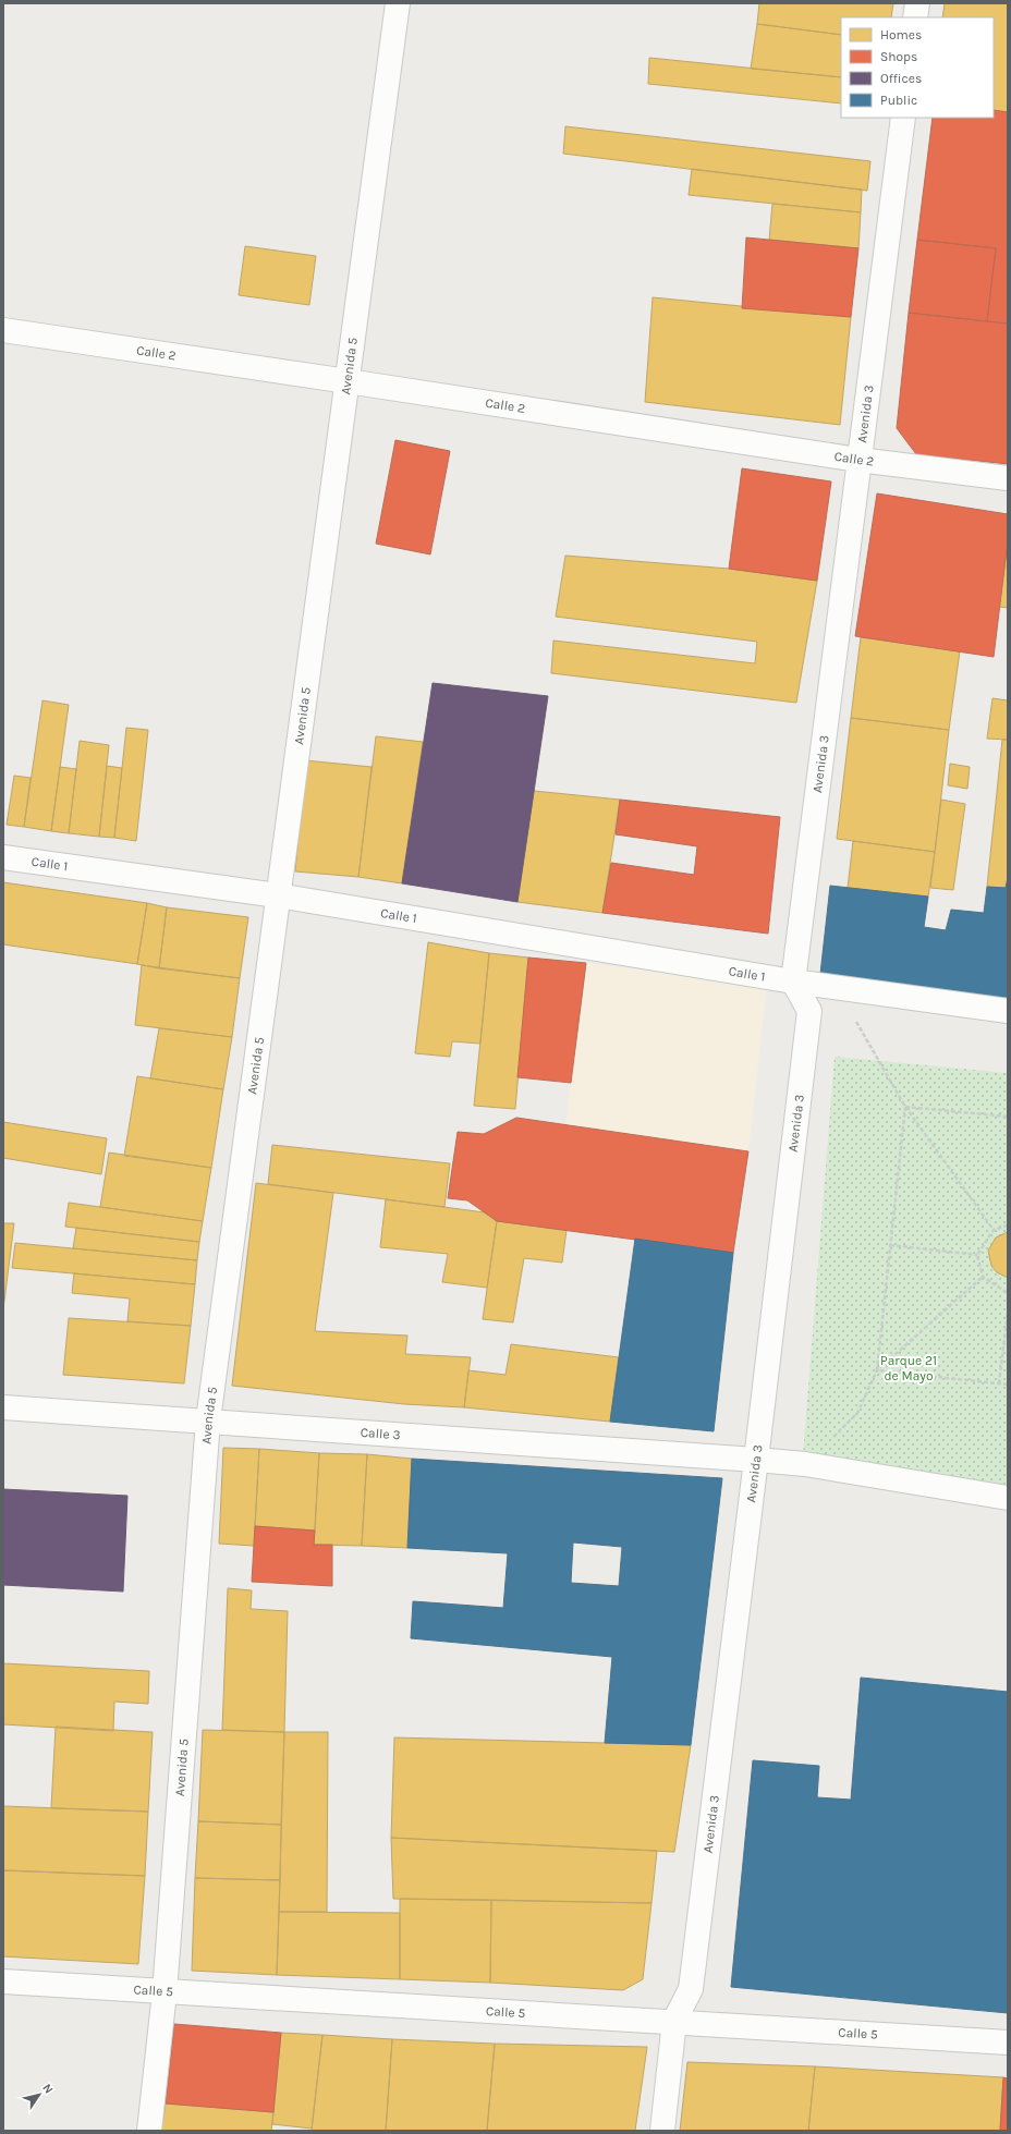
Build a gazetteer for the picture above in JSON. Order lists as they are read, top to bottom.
{
  "streets": {
    "street": [
      "Calle 2",
      "Avenida 5",
      "Avenida 3",
      "Calle 1",
      "Calle 3",
      "Calle 5"
    ]
  },
  "crossings": [
    ["Calle 2", "Avenida 5"],
    ["Calle 2", "Avenida 3"],
    ["Avenida 5", "Calle 1"],
    ["Avenida 5", "Calle 3"],
    ["Avenida 5", "Calle 5"],
    ["Avenida 3", "Calle 1"],
    ["Avenida 3", "Calle 3"],
    ["Avenida 3", "Calle 5"]
  ],
  "parks": ["Parque 21 de Mayo"],
  "legend": [
    "Homes",
    "Shops",
    "Offices",
    "Public"
  ],
  "north": "top right"
}
